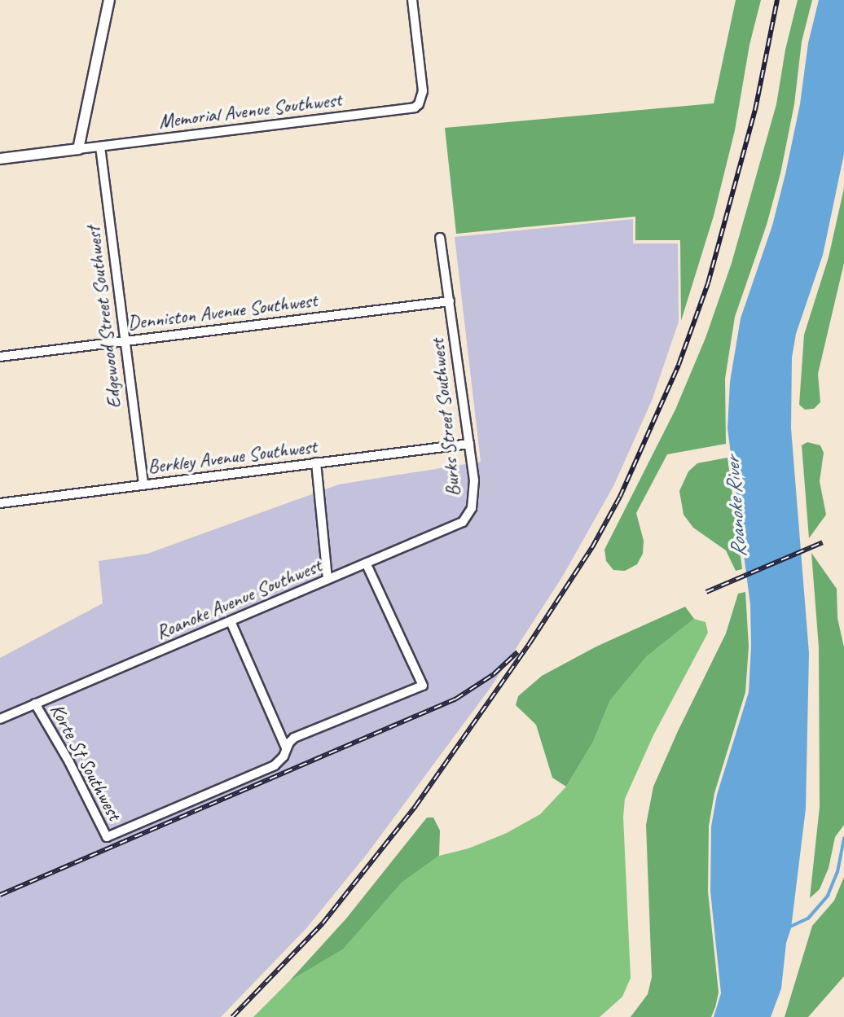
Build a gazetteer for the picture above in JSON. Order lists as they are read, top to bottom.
{
  "streets": {
    "street": [
      "Memorial Avenue Southwest",
      "Denniston Avenue Southwest",
      "Edgewood Street Southwest",
      "Burks Street Southwest",
      "Berkley Avenue Southwest",
      "Roanoke Avenue Southwest",
      "Korte St Southwest"
    ]
  },
  "crossings": [
    ["Memorial Avenue Southwest", "Edgewood Street Southwest"],
    ["Denniston Avenue Southwest", "Edgewood Street Southwest"],
    ["Denniston Avenue Southwest", "Burks Street Southwest"],
    ["Edgewood Street Southwest", "Berkley Avenue Southwest"],
    ["Burks Street Southwest", "Berkley Avenue Southwest"],
    ["Burks Street Southwest", "Roanoke Avenue Southwest"],
    ["Roanoke Avenue Southwest", "Korte St Southwest"]
  ],
  "water": ["Roanoke River"]
}
